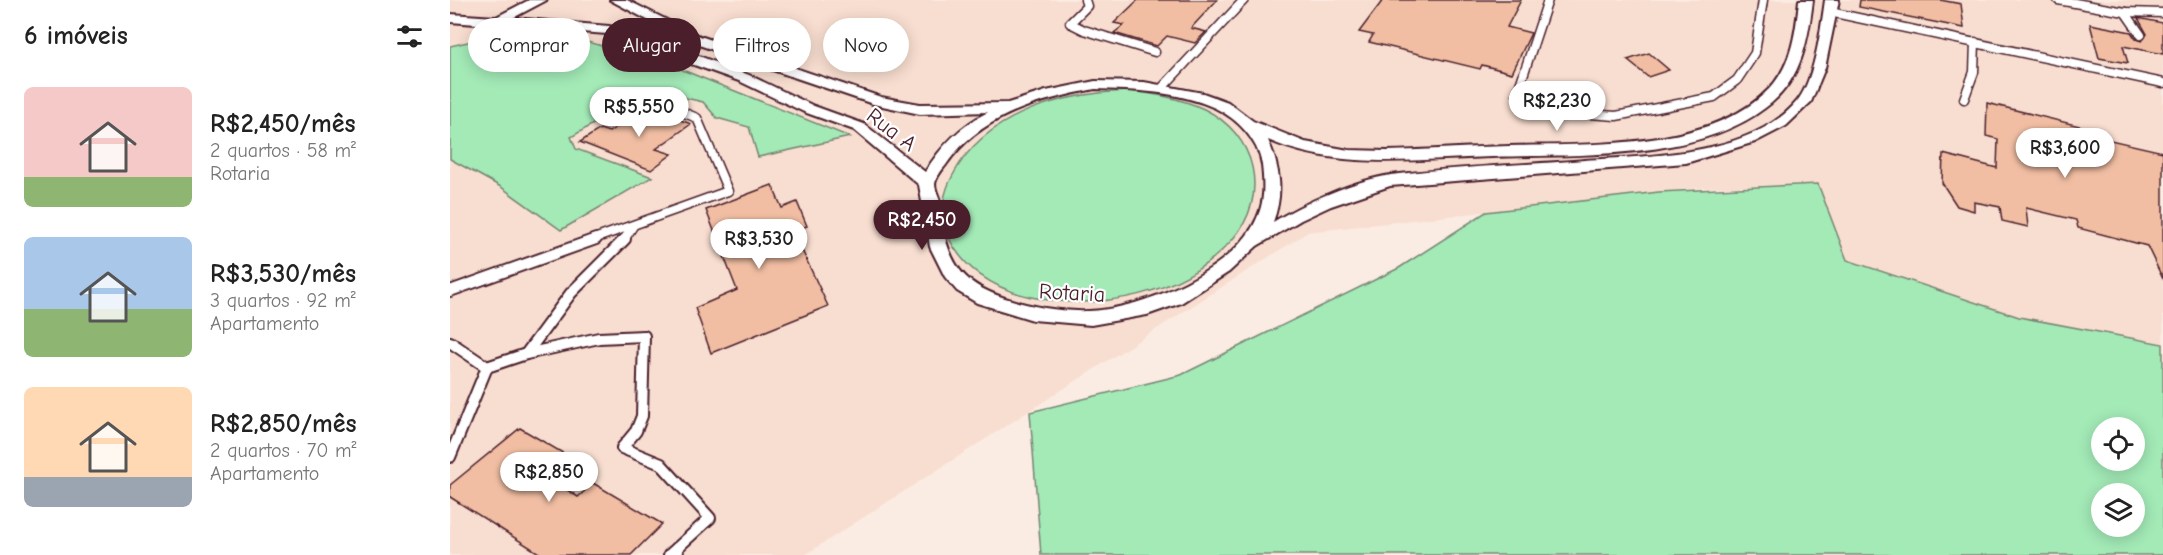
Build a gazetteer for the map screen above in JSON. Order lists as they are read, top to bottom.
{
  "streets": {
    "street": ["Rua A", "Rotaria"]
  },
  "crossings": [
    ["Rua A", "Rotaria"]
  ],
  "page": {
    "heading": "6 imóveis",
    "chip": [
      "Comprar",
      "Alugar",
      "Filtros",
      "Novo"
    ],
    "list": [
      {
        "name": "R$2,450/mês",
        "note": "2 quartos · 58 m² · Rotaria"
      },
      {
        "name": "R$3,530/mês",
        "note": "3 quartos · 92 m² · Apartamento"
      },
      {
        "name": "R$2,850/mês",
        "note": "2 quartos · 70 m² · Apartamento"
      }
    ],
    "price": [
      "R$2,230",
      "R$5,550",
      "R$3,600",
      "R$2,450",
      "R$3,530",
      "R$2,850"
    ]
  }
}
